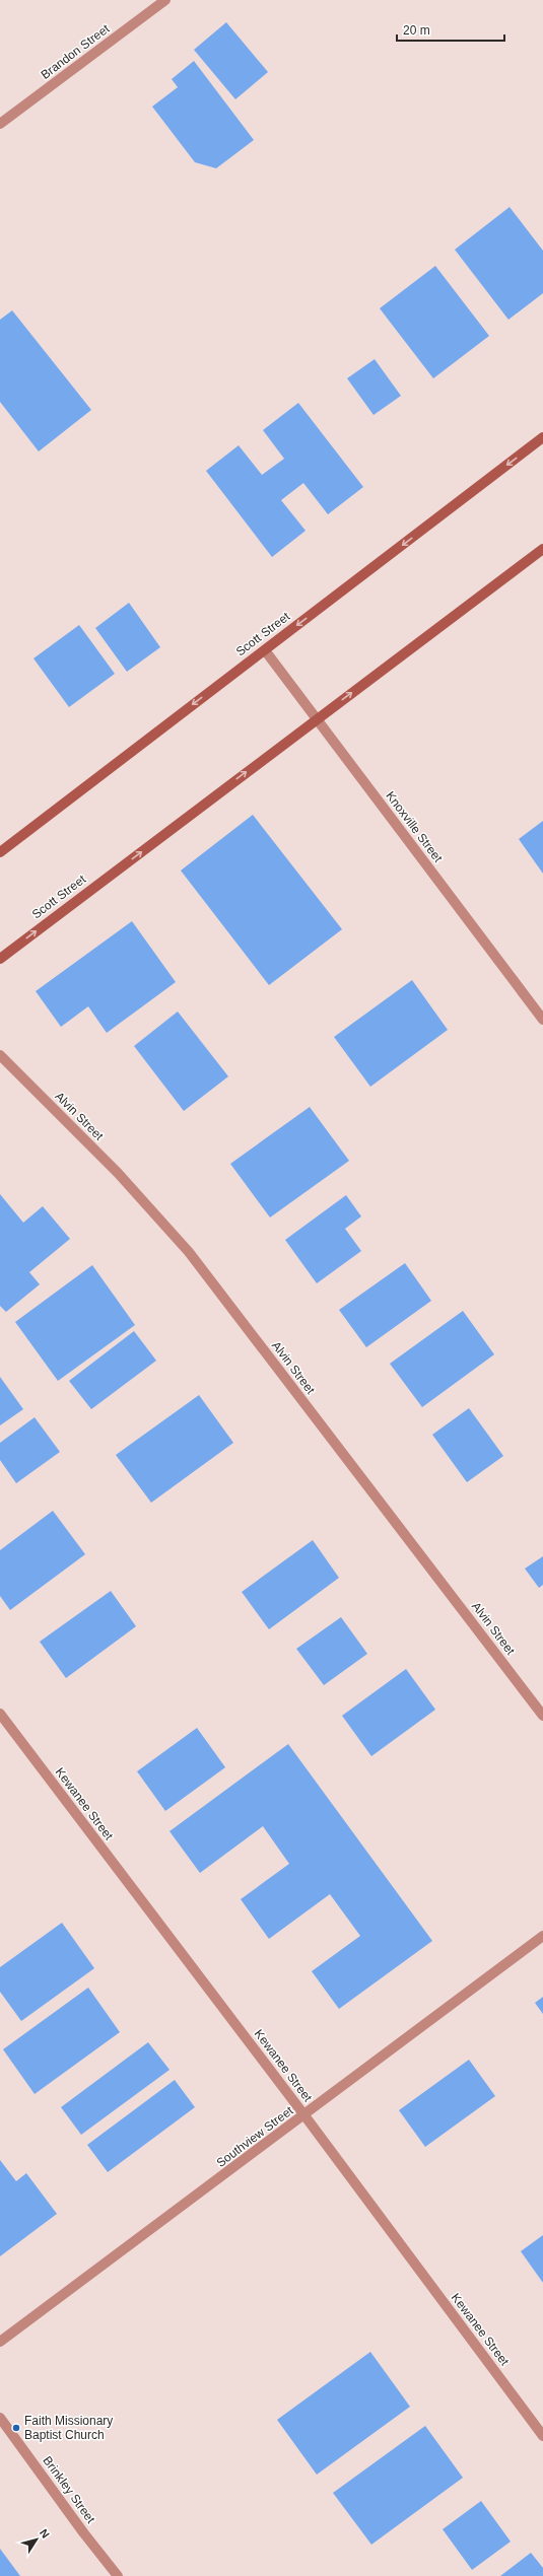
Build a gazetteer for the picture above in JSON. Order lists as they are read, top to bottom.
{
  "streets": {
    "main road": ["Scott Street"],
    "street": [
      "Brandon Street",
      "Knoxville Street",
      "Alvin Street",
      "Kewanee Street",
      "Southview Street",
      "Brinkley Street"
    ]
  },
  "crossings": [
    ["Scott Street", "Knoxville Street"],
    ["Kewanee Street", "Southview Street"]
  ],
  "places": ["Faith Missionary Baptist Church"],
  "scale_bar": "20 m",
  "north": "top right"
}
